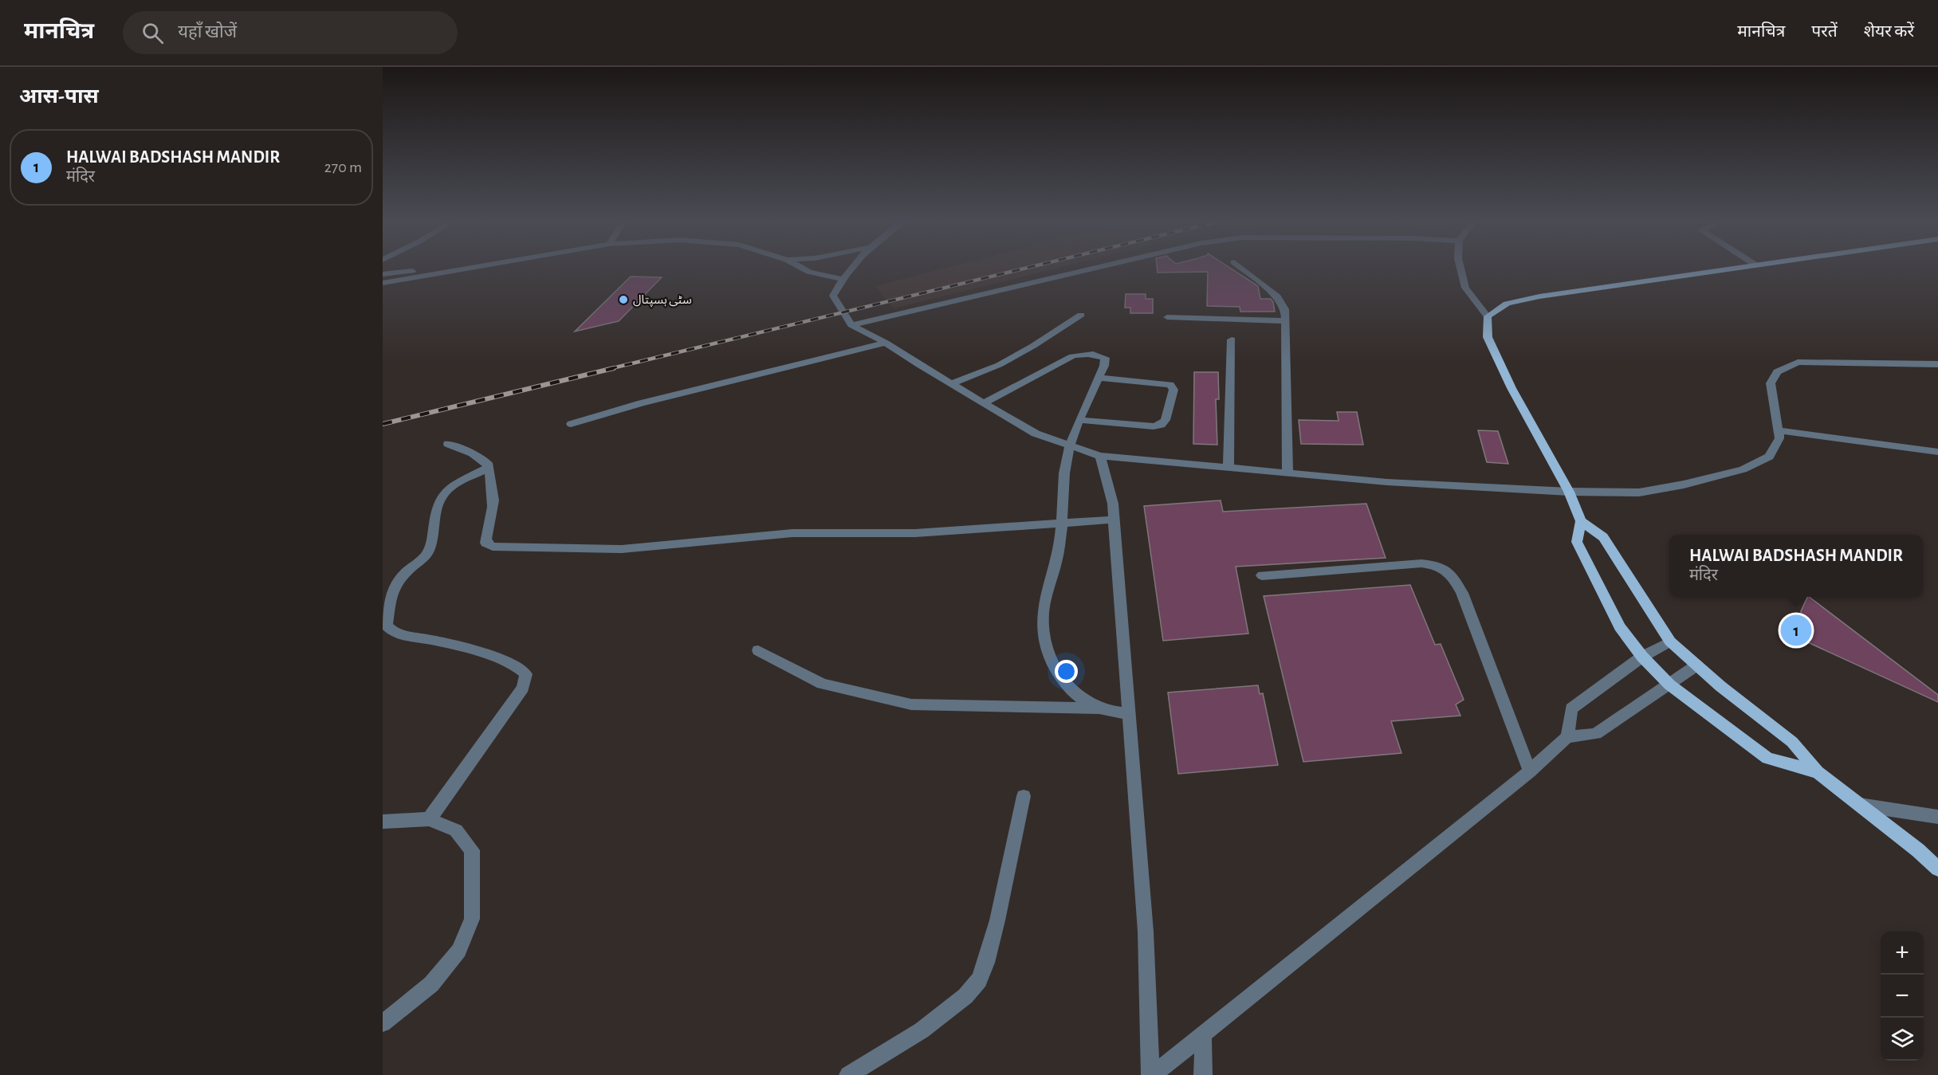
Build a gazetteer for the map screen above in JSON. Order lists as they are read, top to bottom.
{
  "places": ["سٹی ہسپتال"],
  "page": {
    "header": "मानचित्र",
    "search": "यहाँ खोजें",
    "nav": ["मानचित्र", "परतें", "शेयर करें"],
    "heading": "आस-पास",
    "list": [
      {
        "mark": "1",
        "name": "HALWAI BADSHASH MANDIR",
        "note": "मंदिर",
        "value": "270 m"
      }
    ],
    "popup": ["HALWAI BADSHASH MANDIR", "मंदिर"],
    "pins": "1",
    "map_buttons": ["+", "−"]
  }
}
